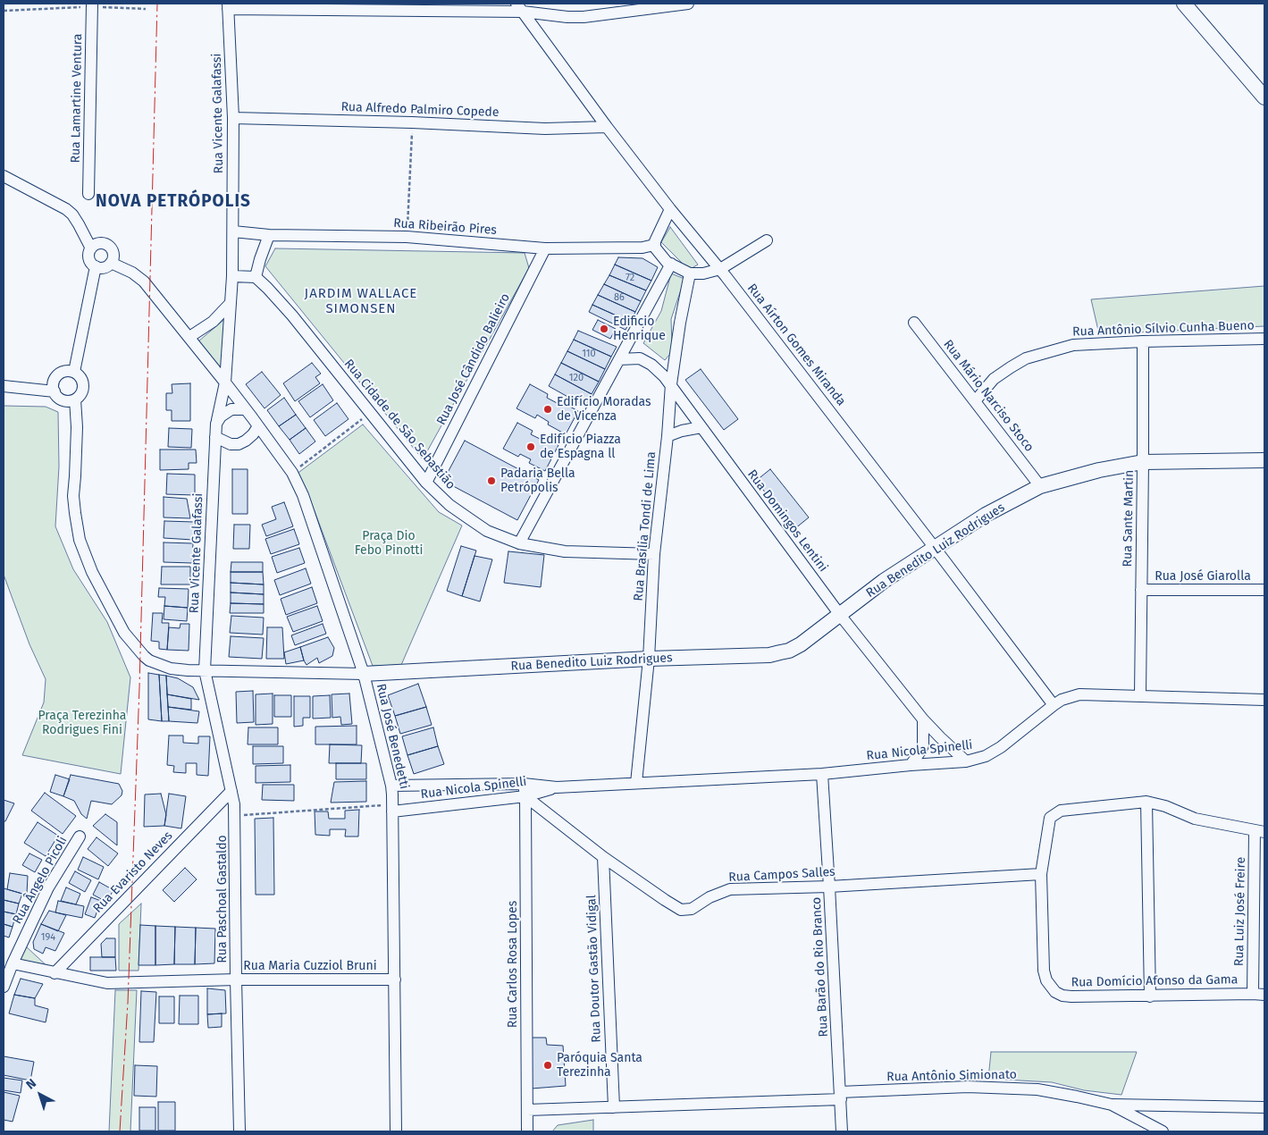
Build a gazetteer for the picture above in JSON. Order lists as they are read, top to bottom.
{
  "streets": {
    "street": [
      "Rua Lamartine Ventura",
      "Rua Alfredo Palmiro Copede",
      "Rua Vicente Galafassi",
      "Rua Ribeirão Pires",
      "Rua Antônio Sílvio Cunha Bueno",
      "Rua Aírton Gomes Miranda",
      "Rua José Cândido Balieiro",
      "Rua Mário Narciso Stoco",
      "Rua Cidade de São Sebastião",
      "Rua Sante Martin",
      "Rua Domingos Lentini",
      "Rua Brasília Tondi de Lima",
      "Rua Benedito Luiz Rodrigues",
      "Rua José Giarolla",
      "Rua José Benedetti",
      "Rua Nicola Spinelli",
      "Rua Evaristo Neves",
      "Rua Campos Salles",
      "Rua Ângelo Picoli",
      "Rua Paschoal Gastaldo",
      "Rua Luiz José Freire",
      "Rua Carlos Rosa Lopes",
      "Rua Maria Cuzziol Bruni",
      "Rua Barão do Rio Branco",
      "Rua Doutor Gastão Vidigal",
      "Rua Domício Afonso da Gama",
      "Rua Antônio Simionato"
    ]
  },
  "crossings": [
    ["Rua Alfredo Palmiro Copede", "Rua Vicente Galafassi"],
    ["Rua Alfredo Palmiro Copede", "Rua Aírton Gomes Miranda"],
    ["Rua Vicente Galafassi", "Rua Ribeirão Pires"],
    ["Rua Vicente Galafassi", "Rua Benedito Luiz Rodrigues"],
    ["Rua Vicente Galafassi", "Rua José Benedetti"],
    ["Rua Vicente Galafassi", "Rua Paschoal Gastaldo"],
    ["Rua Ribeirão Pires", "Rua José Cândido Balieiro"],
    ["Rua Antônio Sílvio Cunha Bueno", "Rua Mário Narciso Stoco"],
    ["Rua Antônio Sílvio Cunha Bueno", "Rua Sante Martin"],
    ["Rua Aírton Gomes Miranda", "Rua Benedito Luiz Rodrigues"],
    ["Rua Aírton Gomes Miranda", "Rua Nicola Spinelli"],
    ["Rua José Cândido Balieiro", "Rua Cidade de São Sebastião"],
    ["Rua Mário Narciso Stoco", "Rua Benedito Luiz Rodrigues"],
    ["Rua Cidade de São Sebastião", "Rua Brasília Tondi de Lima"],
    ["Rua Sante Martin", "Rua Benedito Luiz Rodrigues"],
    ["Rua Sante Martin", "Rua José Giarolla"],
    ["Rua Sante Martin", "Rua Nicola Spinelli"],
    ["Rua Domingos Lentini", "Rua Brasília Tondi de Lima"],
    ["Rua Domingos Lentini", "Rua Benedito Luiz Rodrigues"],
    ["Rua Domingos Lentini", "Rua Nicola Spinelli"],
    ["Rua Brasília Tondi de Lima", "Rua Benedito Luiz Rodrigues"],
    ["Rua Brasília Tondi de Lima", "Rua Nicola Spinelli"],
    ["Rua Benedito Luiz Rodrigues", "Rua José Benedetti"],
    ["Rua Benedito Luiz Rodrigues", "Rua Paschoal Gastaldo"],
    ["Rua José Benedetti", "Rua Nicola Spinelli"],
    ["Rua José Benedetti", "Rua Maria Cuzziol Bruni"],
    ["Rua Nicola Spinelli", "Rua Campos Salles"],
    ["Rua Nicola Spinelli", "Rua Carlos Rosa Lopes"],
    ["Rua Nicola Spinelli", "Rua Barão do Rio Branco"],
    ["Rua Evaristo Neves", "Rua Paschoal Gastaldo"],
    ["Rua Evaristo Neves", "Rua Maria Cuzziol Bruni"],
    ["Rua Campos Salles", "Rua Carlos Rosa Lopes"],
    ["Rua Campos Salles", "Rua Barão do Rio Branco"],
    ["Rua Campos Salles", "Rua Doutor Gastão Vidigal"],
    ["Rua Campos Salles", "Rua Domício Afonso da Gama"],
    ["Rua Ângelo Picoli", "Rua Maria Cuzziol Bruni"],
    ["Rua Paschoal Gastaldo", "Rua Maria Cuzziol Bruni"],
    ["Rua Luiz José Freire", "Rua Domício Afonso da Gama"],
    ["Rua Carlos Rosa Lopes", "Rua Antônio Simionato"],
    ["Rua Barão do Rio Branco", "Rua Antônio Simionato"],
    ["Rua Doutor Gastão Vidigal", "Rua Antônio Simionato"]
  ],
  "districts": ["NOVA PETRÓPOLIS", "JARDIM WALLACE SIMONSEN"],
  "parks": ["Praça Dio Febo Pinotti", "Praça Terezinha Rodrigues Fini"],
  "places": [
    "Edificio Henrique",
    "Edifício Moradas de Vicenza",
    "Edifício Piazza de Espagna ll",
    "Padaria Bella Petrópolis",
    "Paróquia Santa Terezinha"
  ],
  "house_numbers": [
    "72",
    "86",
    "110",
    "120",
    "194"
  ],
  "north": "top left"
}
